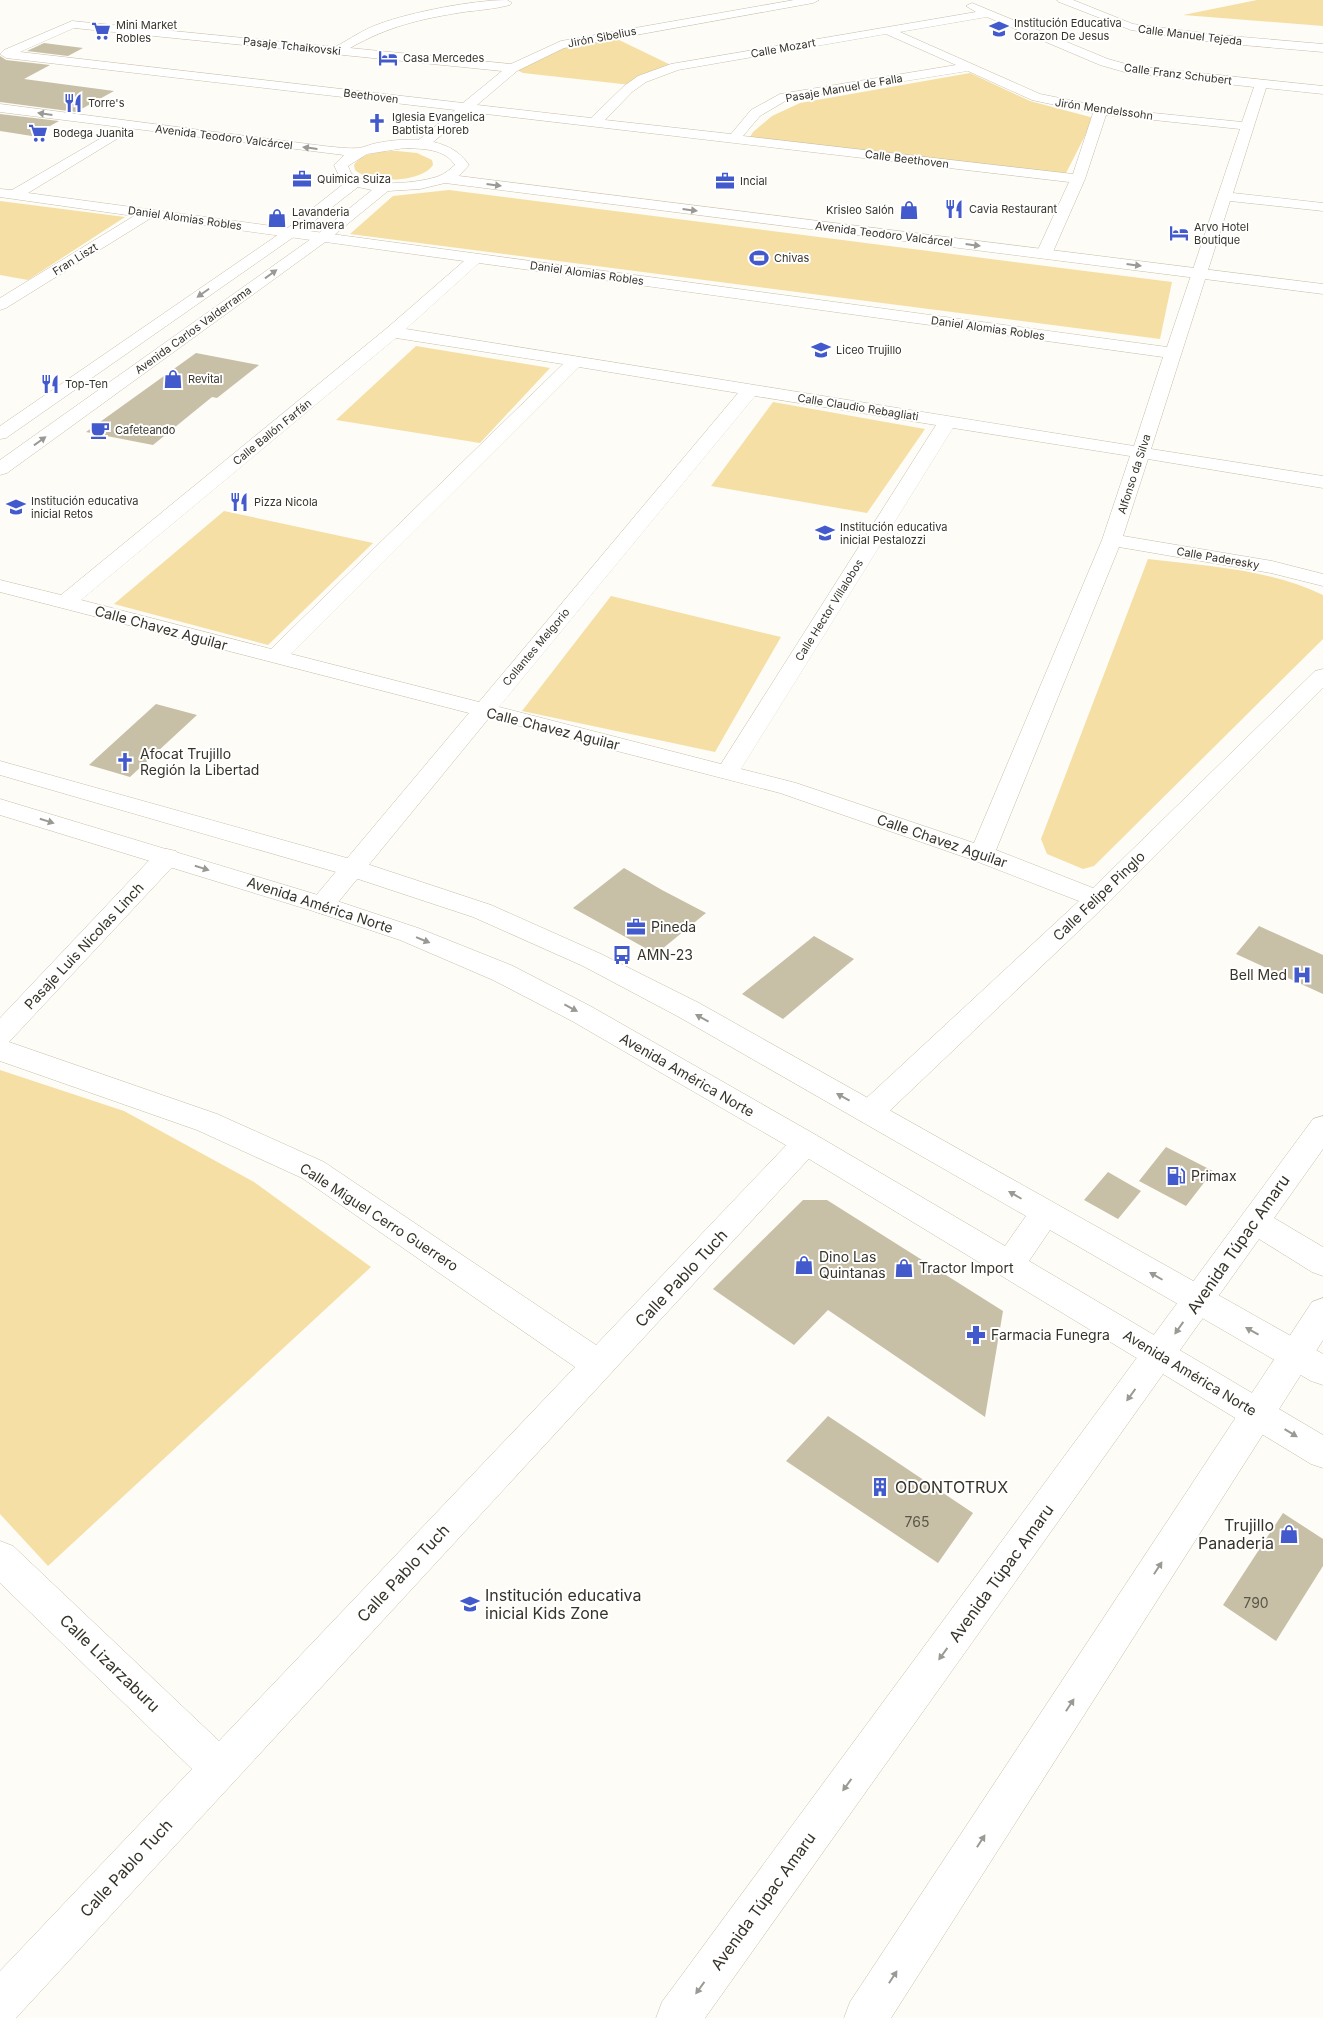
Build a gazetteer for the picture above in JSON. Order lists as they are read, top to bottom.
{
  "streets": {
    "street": [
      "Calle Manuel Tejeda",
      "Jirón Sibelius",
      "Pasaje Tchaikovski",
      "Calle Mozart",
      "Calle Franz Schubert",
      "Pasaje Manuel de Falla",
      "Beethoven",
      "Jirón Mendelssohn",
      "Avenida Teodoro Valcárcel",
      "Calle Beethoven",
      "Daniel Alomias Robles",
      "Fran Liszt",
      "Avenida Carlos Valderrama",
      "Calle Claudio Rebagliati",
      "Calle Ballón Farfán",
      "Alfonso da Silva",
      "Calle Paderesky",
      "Calle Hector Villalobos",
      "Calle Chavez Aguilar",
      "Collantes Melgorio",
      "Calle Felipe Pinglo",
      "Avenida América Norte",
      "Pasaje Luis Nicolas Linch",
      "Calle Miguel Cerro Guerrero",
      "Avenida Túpac Amaru",
      "Calle Pablo Tuch",
      "Calle Lizarzaburu"
    ]
  },
  "crossings": [
    ["Jirón Sibelius", "Pasaje Tchaikovski"],
    ["Jirón Sibelius", "Beethoven"],
    ["Pasaje Tchaikovski", "Beethoven"],
    ["Calle Mozart", "Calle Franz Schubert"],
    ["Calle Mozart", "Beethoven"],
    ["Calle Mozart", "Jirón Mendelssohn"],
    ["Calle Franz Schubert", "Alfonso da Silva"],
    ["Pasaje Manuel de Falla", "Beethoven"],
    ["Pasaje Manuel de Falla", "Jirón Mendelssohn"],
    ["Pasaje Manuel de Falla", "Calle Beethoven"],
    ["Beethoven", "Calle Beethoven"],
    ["Jirón Mendelssohn", "Alfonso da Silva"],
    ["Avenida Teodoro Valcárcel", "Alfonso da Silva"],
    ["Daniel Alomias Robles", "Fran Liszt"],
    ["Daniel Alomias Robles", "Avenida Carlos Valderrama"],
    ["Daniel Alomias Robles", "Calle Ballón Farfán"],
    ["Daniel Alomias Robles", "Alfonso da Silva"],
    ["Calle Claudio Rebagliati", "Calle Ballón Farfán"],
    ["Calle Claudio Rebagliati", "Alfonso da Silva"],
    ["Calle Claudio Rebagliati", "Calle Hector Villalobos"],
    ["Calle Claudio Rebagliati", "Collantes Melgorio"],
    ["Calle Ballón Farfán", "Calle Chavez Aguilar"],
    ["Alfonso da Silva", "Calle Paderesky"],
    ["Alfonso da Silva", "Calle Chavez Aguilar"],
    ["Calle Hector Villalobos", "Calle Chavez Aguilar"],
    ["Calle Chavez Aguilar", "Collantes Melgorio"],
    ["Calle Chavez Aguilar", "Calle Felipe Pinglo"],
    ["Collantes Melgorio", "Avenida América Norte"],
    ["Avenida América Norte", "Pasaje Luis Nicolas Linch"],
    ["Avenida América Norte", "Avenida Túpac Amaru"],
    ["Avenida América Norte", "Calle Pablo Tuch"],
    ["Calle Miguel Cerro Guerrero", "Calle Pablo Tuch"],
    ["Calle Pablo Tuch", "Calle Lizarzaburu"]
  ],
  "places": {
    "school or university": [
      "Institución Educativa Corazon De Jesus",
      "Liceo Trujillo",
      "Institución educativa inicial Retos",
      "Institución educativa inicial Pestalozzi",
      "Institución educativa inicial Kids Zone"
    ],
    "supermarket": ["Mini Market Robles", "Bodega Juanita"],
    "hotel": ["Casa Mercedes", "Arvo Hotel Boutique"],
    "restaurant": [
      "Torre's",
      "Cavia Restaurant",
      "Top-Ten",
      "Pizza Nicola"
    ],
    "church": ["Iglesia Evangelica Babtista Horeb", "Afocat Trujillo Región la Libertad"],
    "office": ["Quimica Suiza", "Incial", "Pineda"],
    "shop": [
      "Krisleo Salón",
      "Lavanderia Primavera",
      "Revital",
      "Dino Las Quintanas",
      "Tractor Import",
      "Trujillo Panaderia"
    ],
    "sports": ["Chivas"],
    "cafe": ["Cafeteando"],
    "bus stop": ["AMN-23"],
    "hospital": ["Bell Med"],
    "fuel station": ["Primax"],
    "pharmacy": ["Farmacia Funegra"],
    "building": ["ODONTOTRUX"]
  },
  "house_numbers": ["765", "790"]
}
